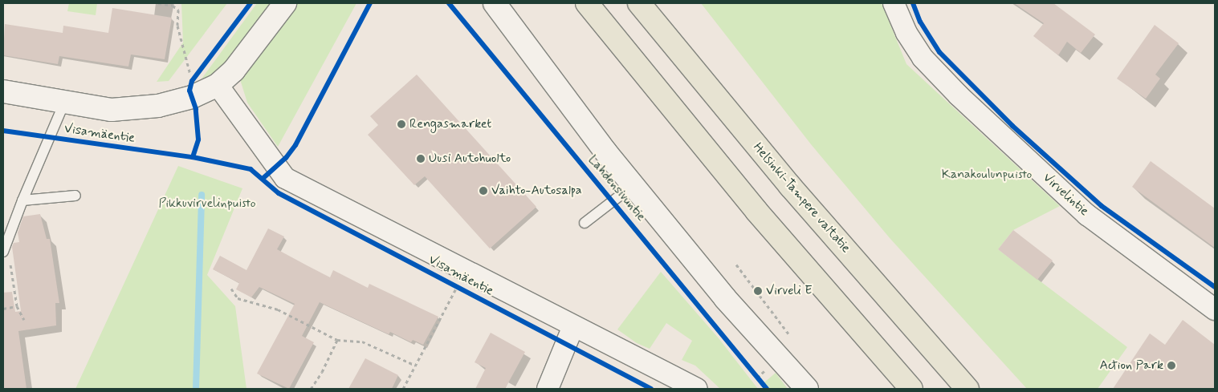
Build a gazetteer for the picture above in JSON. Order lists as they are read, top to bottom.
{
  "streets": {
    "highway": ["Helsinki-Tampere valtatie"],
    "main road": ["Visamäentie", "Lahdensivuntie"],
    "street": ["Virvelintie"]
  },
  "parks": ["Kanakoulunpuisto", "Pikkuvirvelinpuisto"],
  "places": [
    "Rengasmarket",
    "Uusi Autohuolto",
    "Vaihto-Autosalpa",
    "Virveli E",
    "Action Park"
  ]
}
